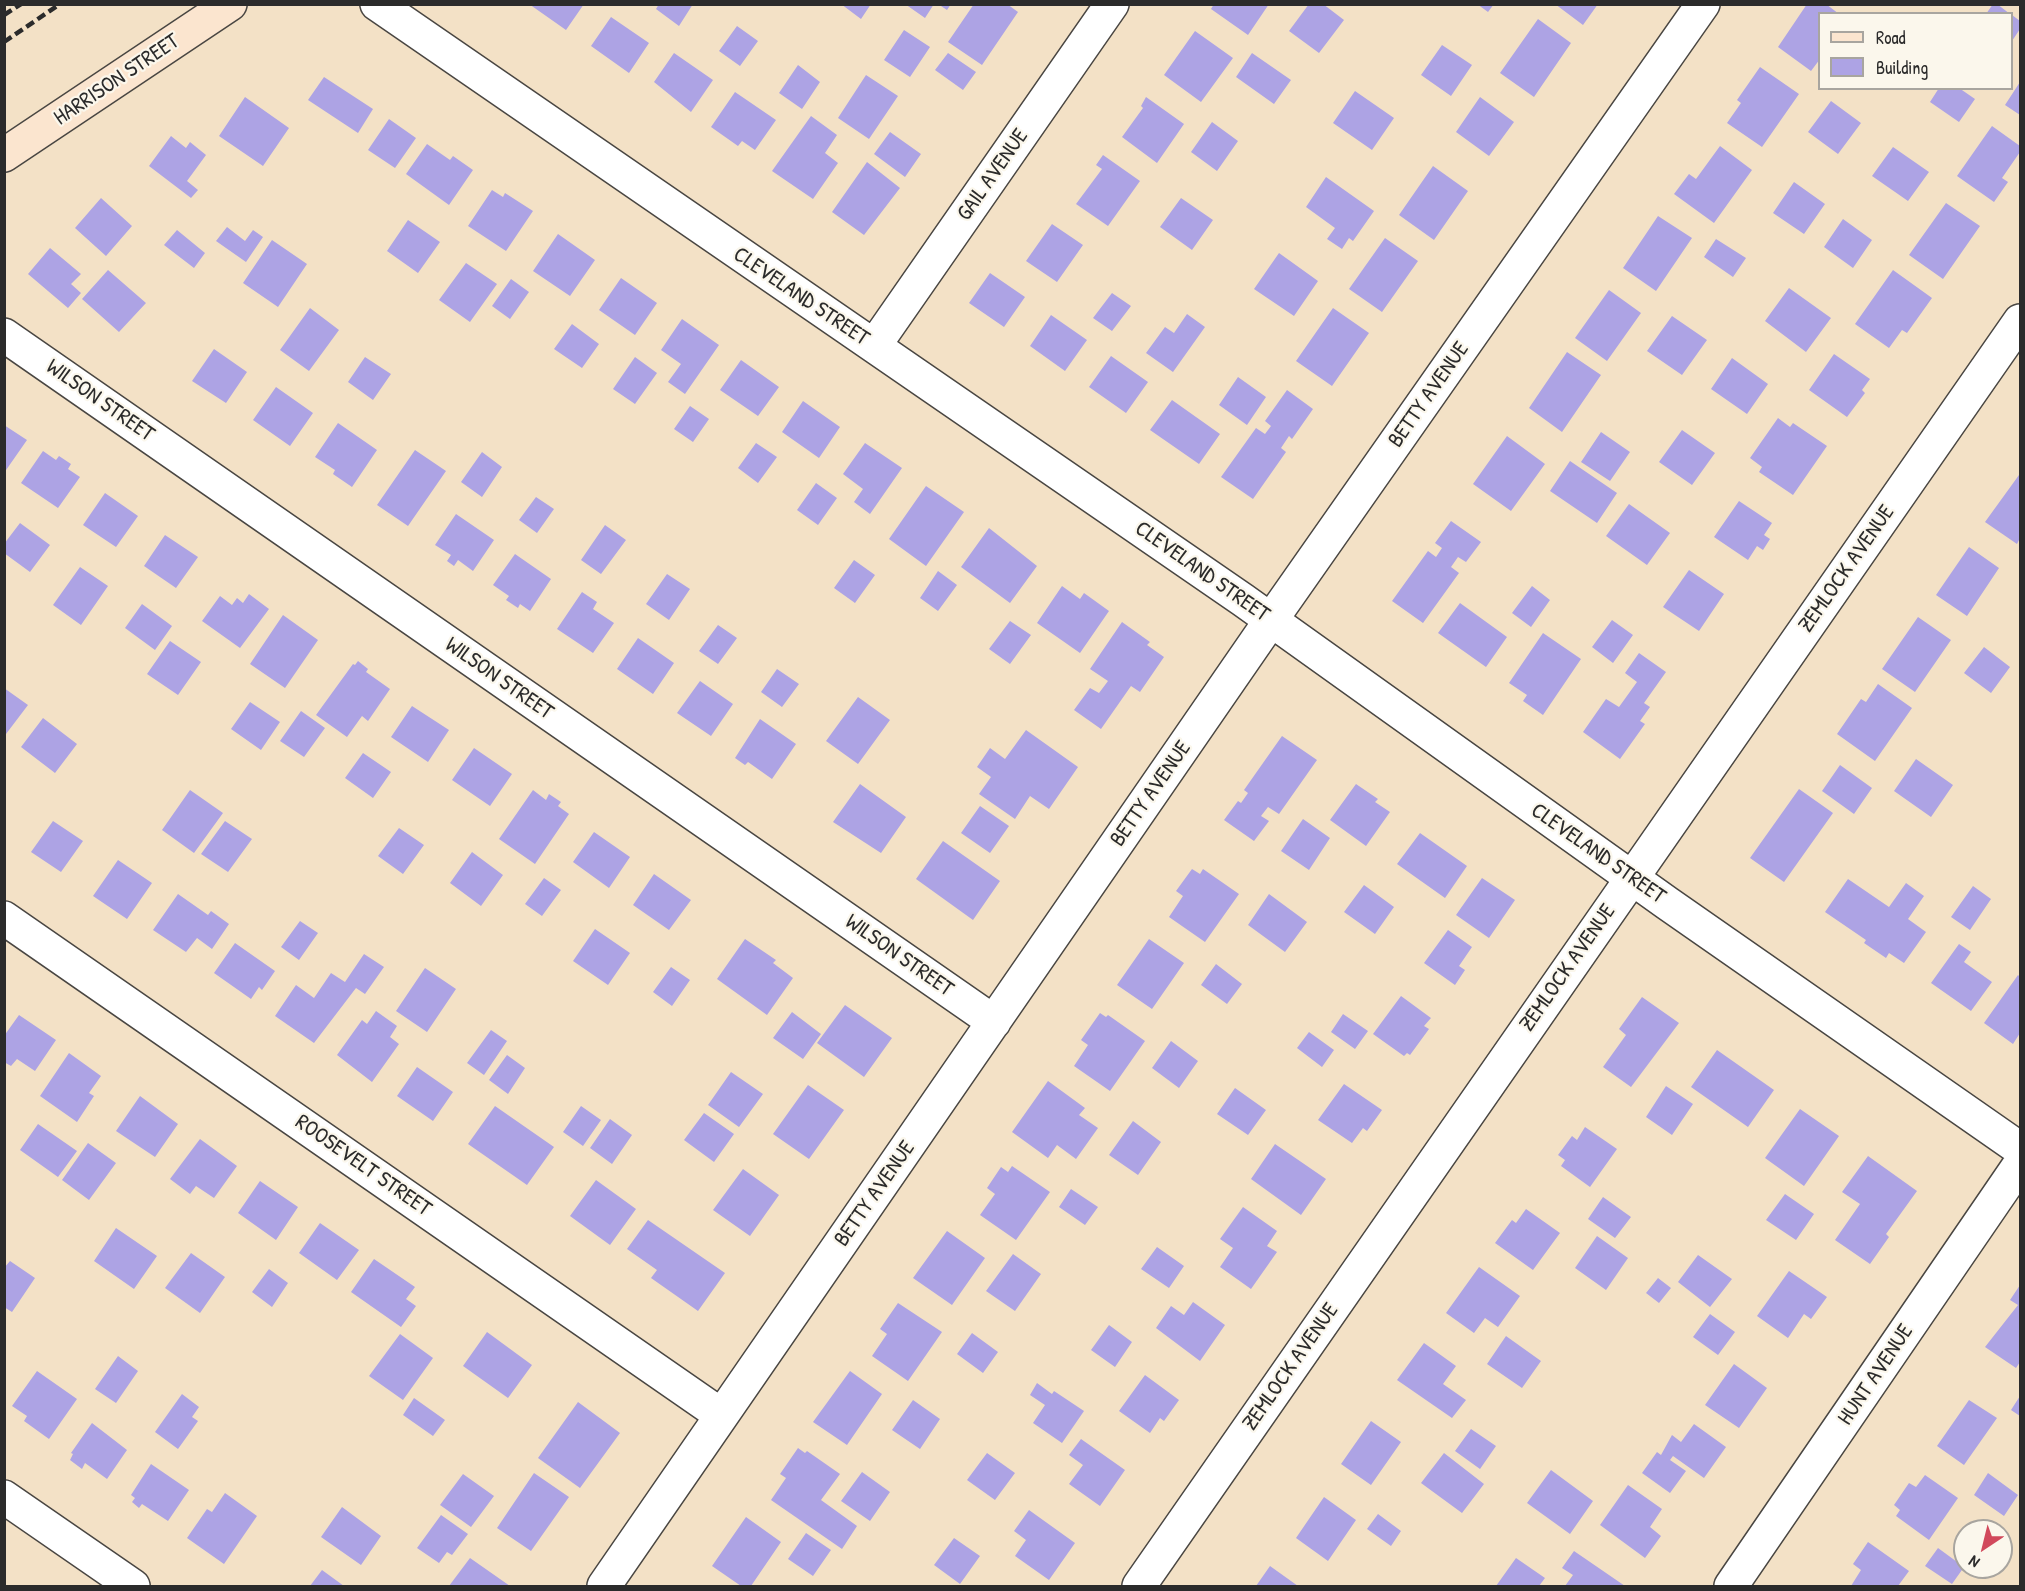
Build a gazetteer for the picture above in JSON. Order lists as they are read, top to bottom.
{
  "streets": {
    "main road": ["HARRISON STREET"],
    "street": [
      "GAIL AVENUE",
      "CLEVELAND STREET",
      "BETTY AVENUE",
      "WILSON STREET",
      "ZEMLOCK AVENUE",
      "ROOSEVELT STREET",
      "HUNT AVENUE"
    ]
  },
  "crossings": [
    ["GAIL AVENUE", "CLEVELAND STREET"],
    ["CLEVELAND STREET", "BETTY AVENUE"],
    ["CLEVELAND STREET", "ZEMLOCK AVENUE"],
    ["BETTY AVENUE", "WILSON STREET"],
    ["BETTY AVENUE", "ROOSEVELT STREET"]
  ],
  "legend": ["Road", "Building"],
  "north": "bottom left"
}
